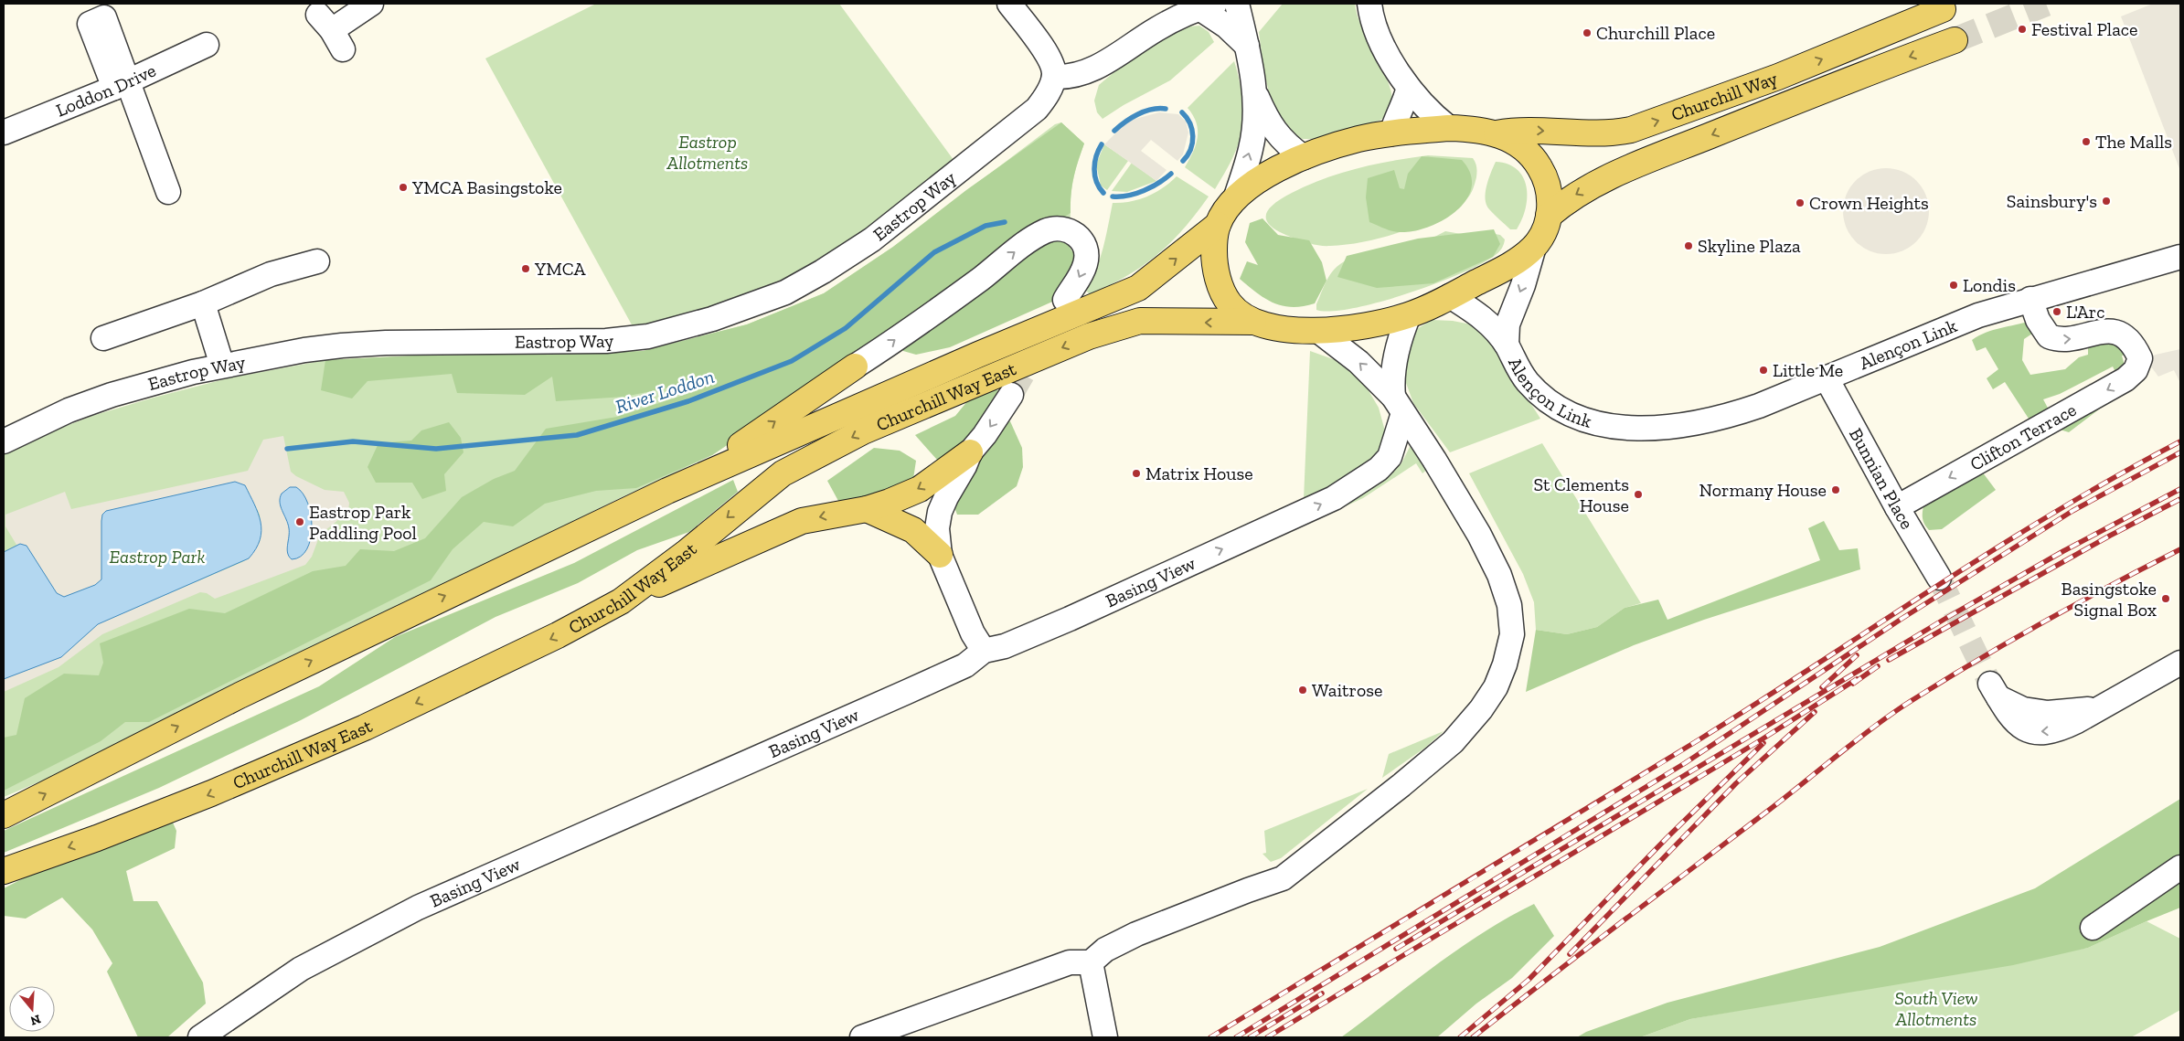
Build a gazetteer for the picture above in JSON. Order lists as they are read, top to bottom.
{
  "streets": {
    "main road": ["Churchill Way", "Churchill Way East"],
    "street": [
      "Loddon Drive",
      "Eastrop Way",
      "Alençon Link",
      "Clifton Terrace",
      "Bunnian Place",
      "Basing View"
    ]
  },
  "crossings": [
    ["Alençon Link", "Clifton Terrace"],
    ["Alençon Link", "Bunnian Place"],
    ["Clifton Terrace", "Bunnian Place"]
  ],
  "water": ["River Loddon"],
  "parks": ["Eastrop Allotments", "Eastrop Park", "South View Allotments"],
  "places": [
    "Festival Place",
    "Churchill Place",
    "The Malls",
    "YMCA Basingstoke",
    "Sainsbury's",
    "Crown Heights",
    "Skyline Plaza",
    "YMCA",
    "Londis",
    "L'Arc",
    "Little Me",
    "Matrix House",
    "Normany House",
    "St Clements House",
    "Eastrop Park Paddling Pool",
    "Basingstoke Signal Box",
    "Waitrose"
  ],
  "north": "bottom"
}
